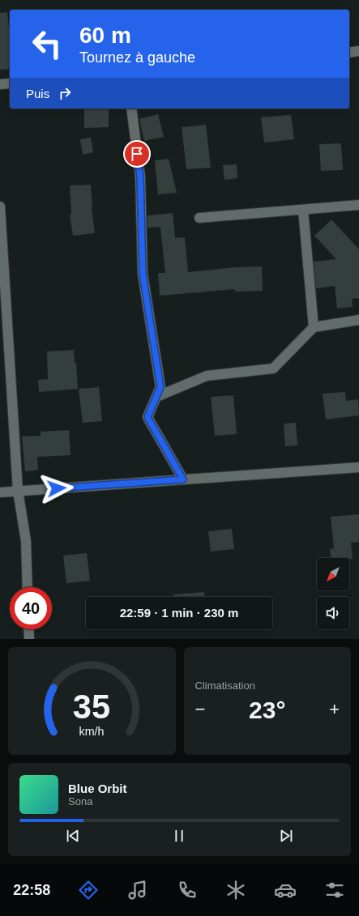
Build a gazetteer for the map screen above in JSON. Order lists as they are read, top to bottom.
{
  "north": "bottom left",
  "page": {
    "turn": ["60 m", "Tournez à gauche"],
    "then": "Puis",
    "limit": "40",
    "trip": "22:59 · 1 min · 230 m",
    "tile": "Climatisation",
    "heat": ["−", "23°", "+"],
    "song": ["Blue Orbit", "Sona"],
    "tabs": "22:58",
    "gauge": ["35", "km/h"]
  }
}
